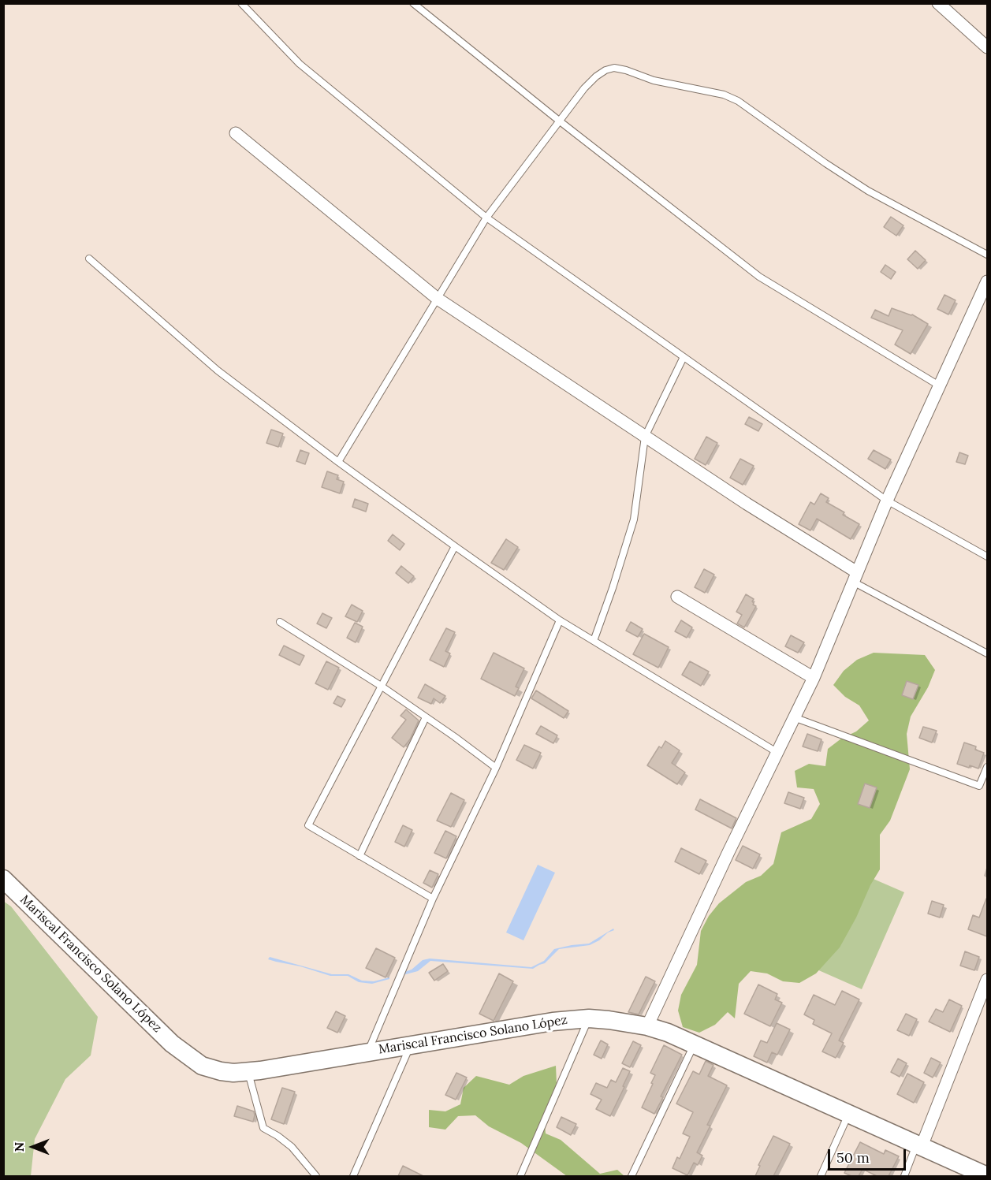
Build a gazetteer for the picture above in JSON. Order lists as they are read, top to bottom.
{
  "streets": {
    "main road": ["Mariscal Francisco Solano López"]
  },
  "scale_bar": "50 m",
  "north": "left"
}
